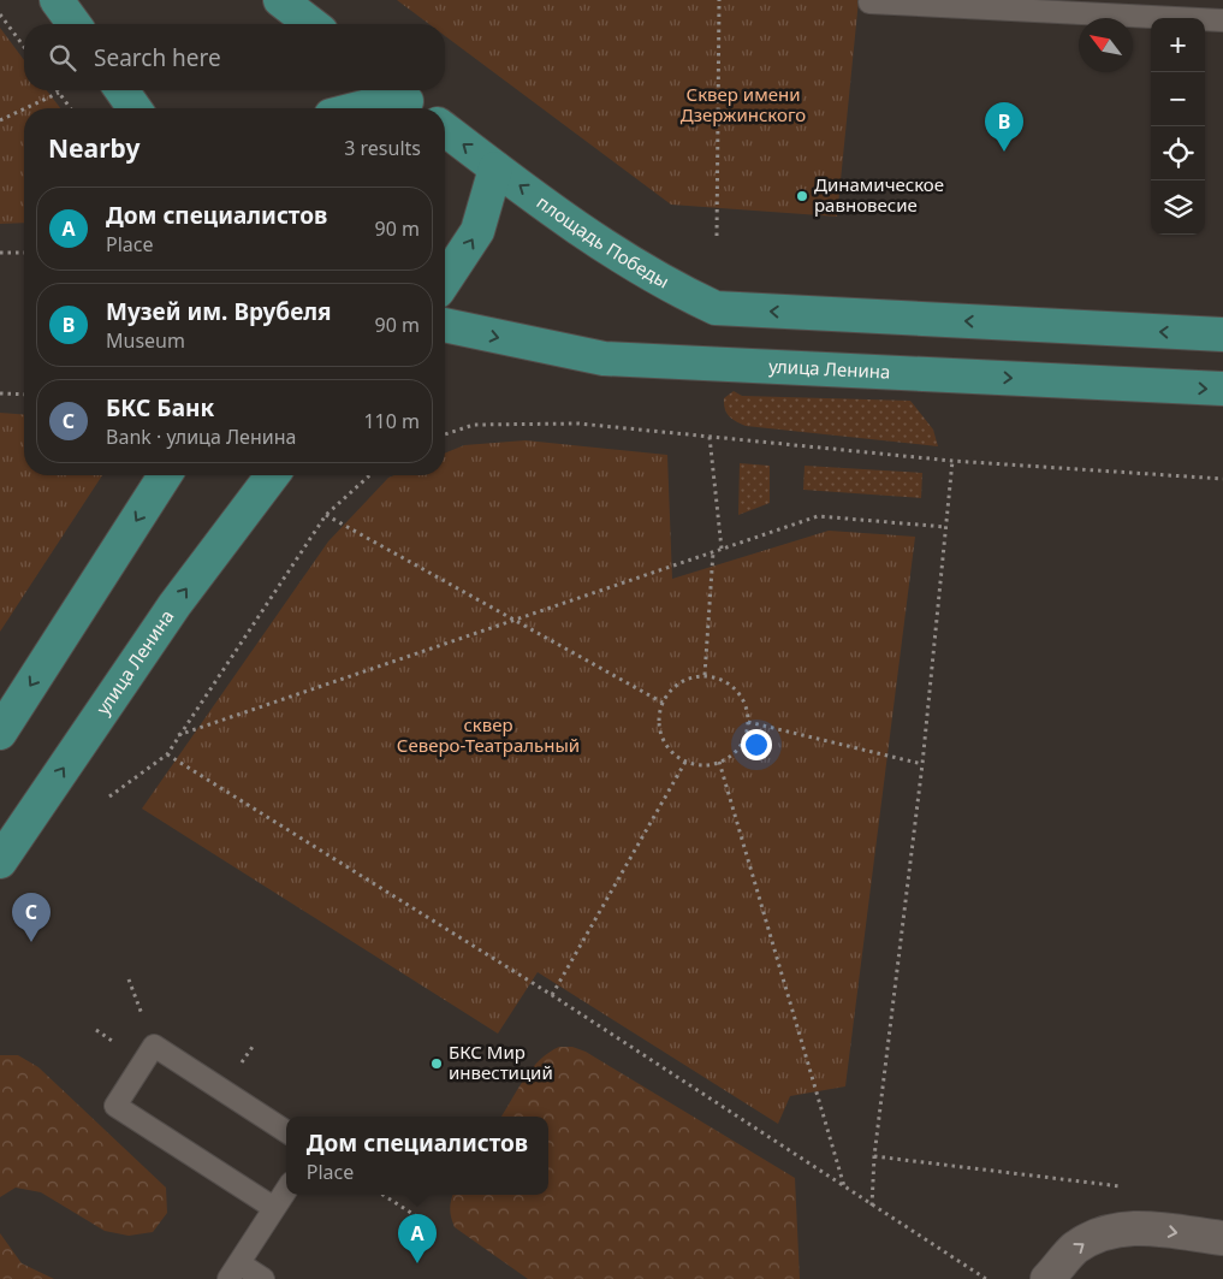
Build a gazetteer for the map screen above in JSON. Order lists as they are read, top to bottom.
{
  "streets": {
    "main road": ["площадь Победы", "улица Ленина"]
  },
  "one_way": ["площадь Победы", "улица Ленина"],
  "parks": ["Сквер имени Дзержинского", "сквер Северо-Театральный"],
  "places": ["Динамическое равновесие", "БКС Мир инвестиций"],
  "north": "top left",
  "page": {
    "map_buttons": ["+", "−"],
    "search": "Search here",
    "pins": ["B", "C", "A"],
    "heading": ["Nearby", "3 results"],
    "list": [
      {
        "mark": "A",
        "name": "Дом специалистов",
        "note": "Place",
        "value": "90 m"
      },
      {
        "mark": "B",
        "name": "Музей им. Врубеля",
        "note": "Museum",
        "value": "90 m"
      },
      {
        "mark": "C",
        "name": "БКС Банк",
        "note": "Bank · улица Ленина",
        "value": "110 m"
      }
    ],
    "popup": ["Дом специалистов", "Place"]
  }
}
